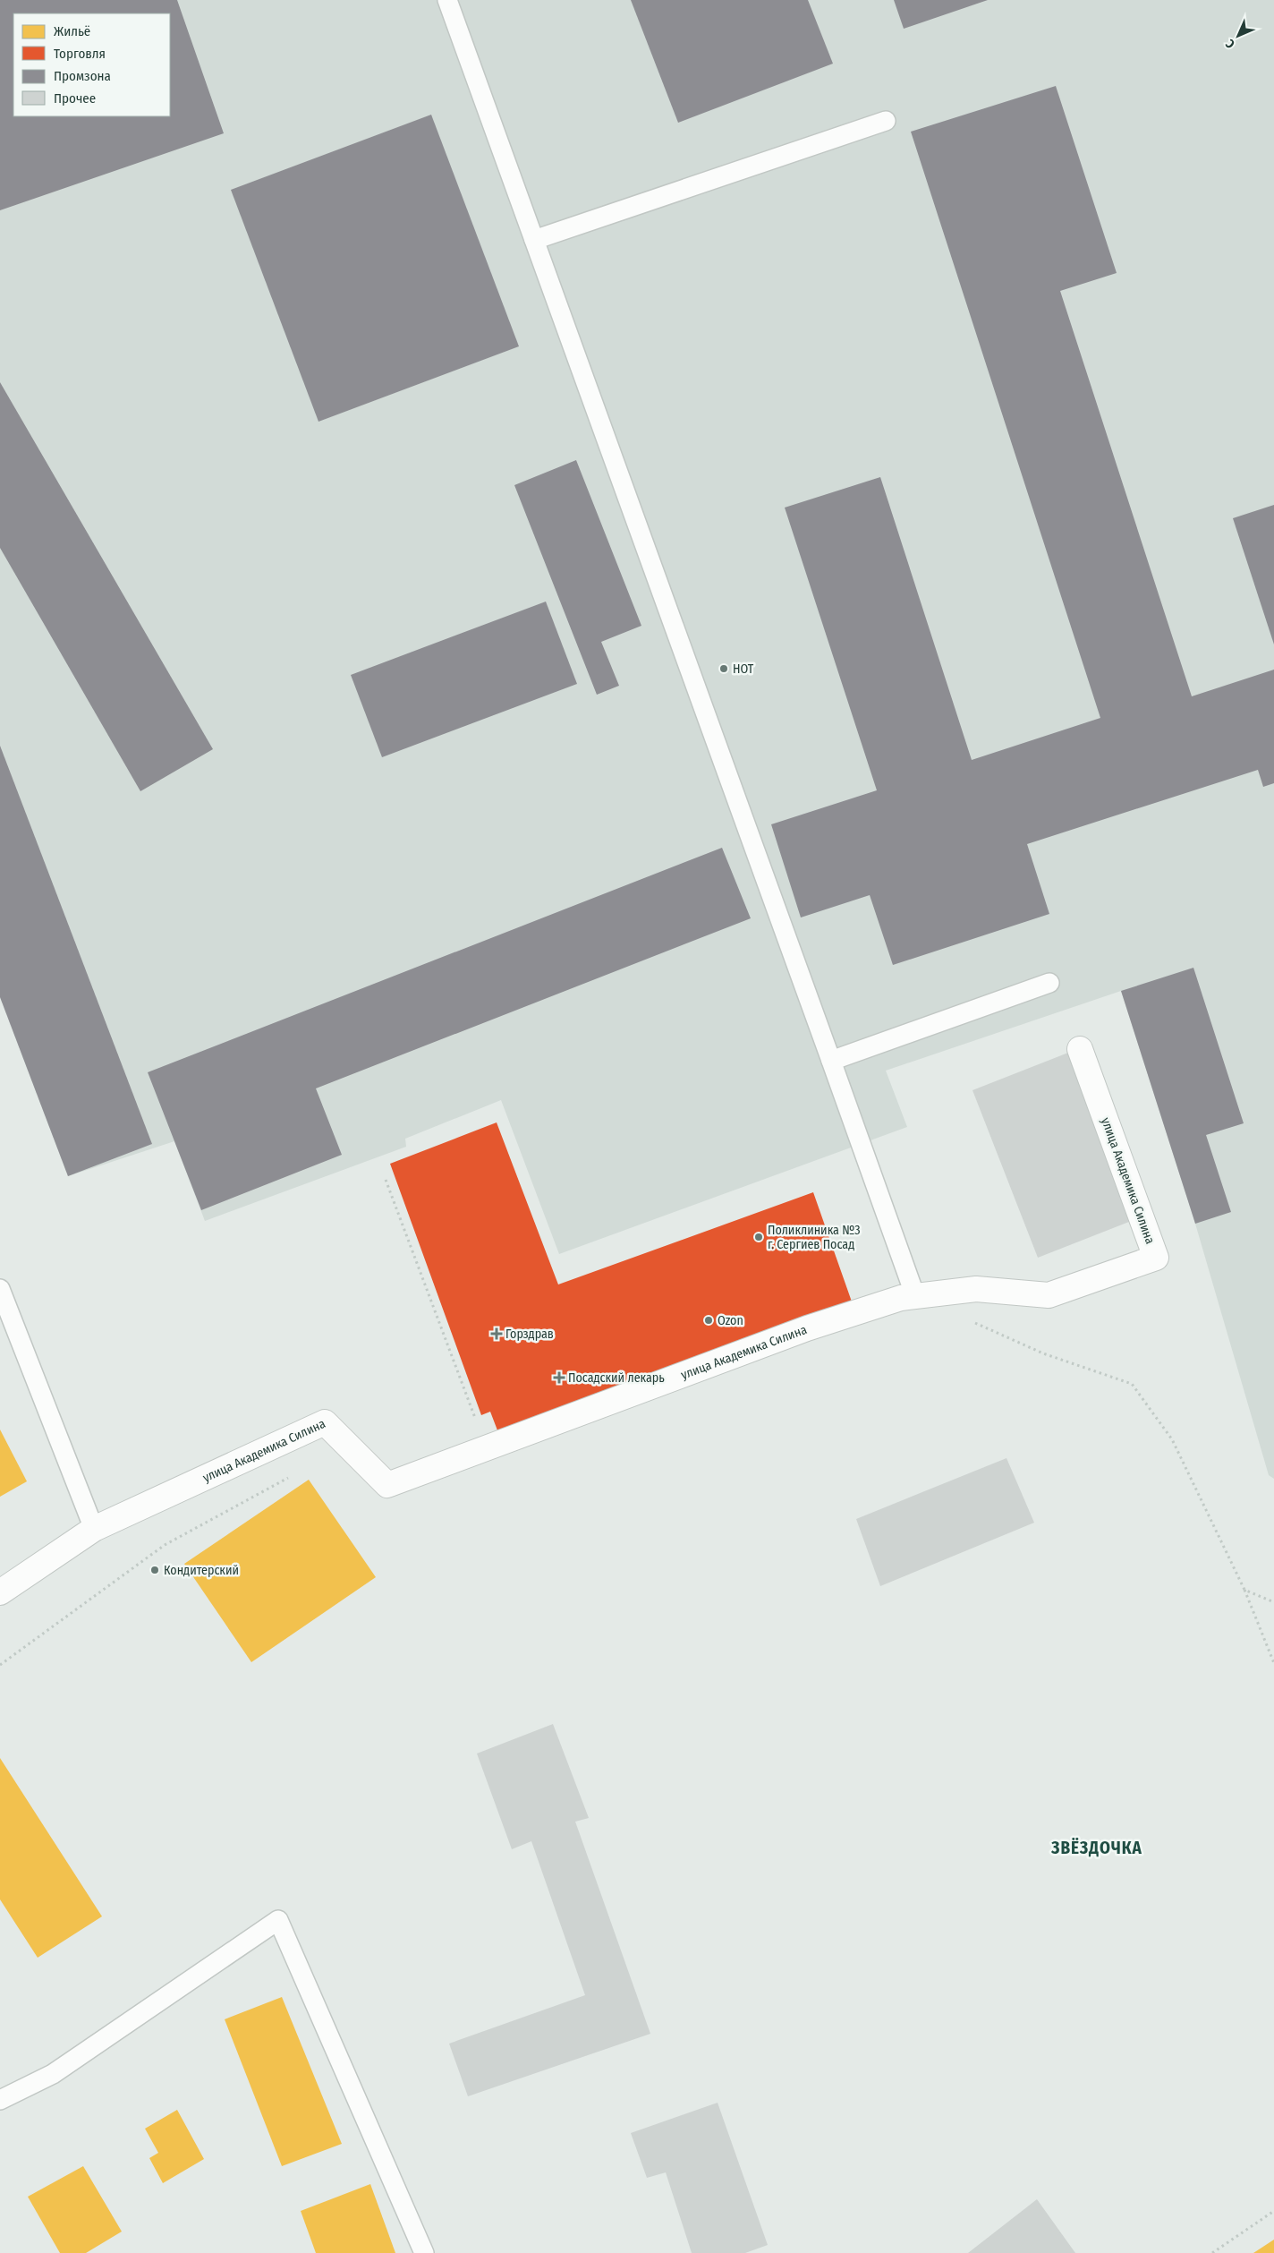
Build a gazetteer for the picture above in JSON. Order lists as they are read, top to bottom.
{
  "streets": {
    "street": ["улица Академика Силина"]
  },
  "districts": ["ЗВЁЗДОЧКА"],
  "places": {
    "other": [
      "НОТ",
      "Поликлиника №3 г. Сергиев Посад",
      "Ozon",
      "Кондитерский"
    ],
    "health": ["Горздрав", "Посадский лекарь"]
  },
  "legend": [
    "Жильё",
    "Торговля",
    "Промзона",
    "Прочее"
  ],
  "north": "bottom left"
}
